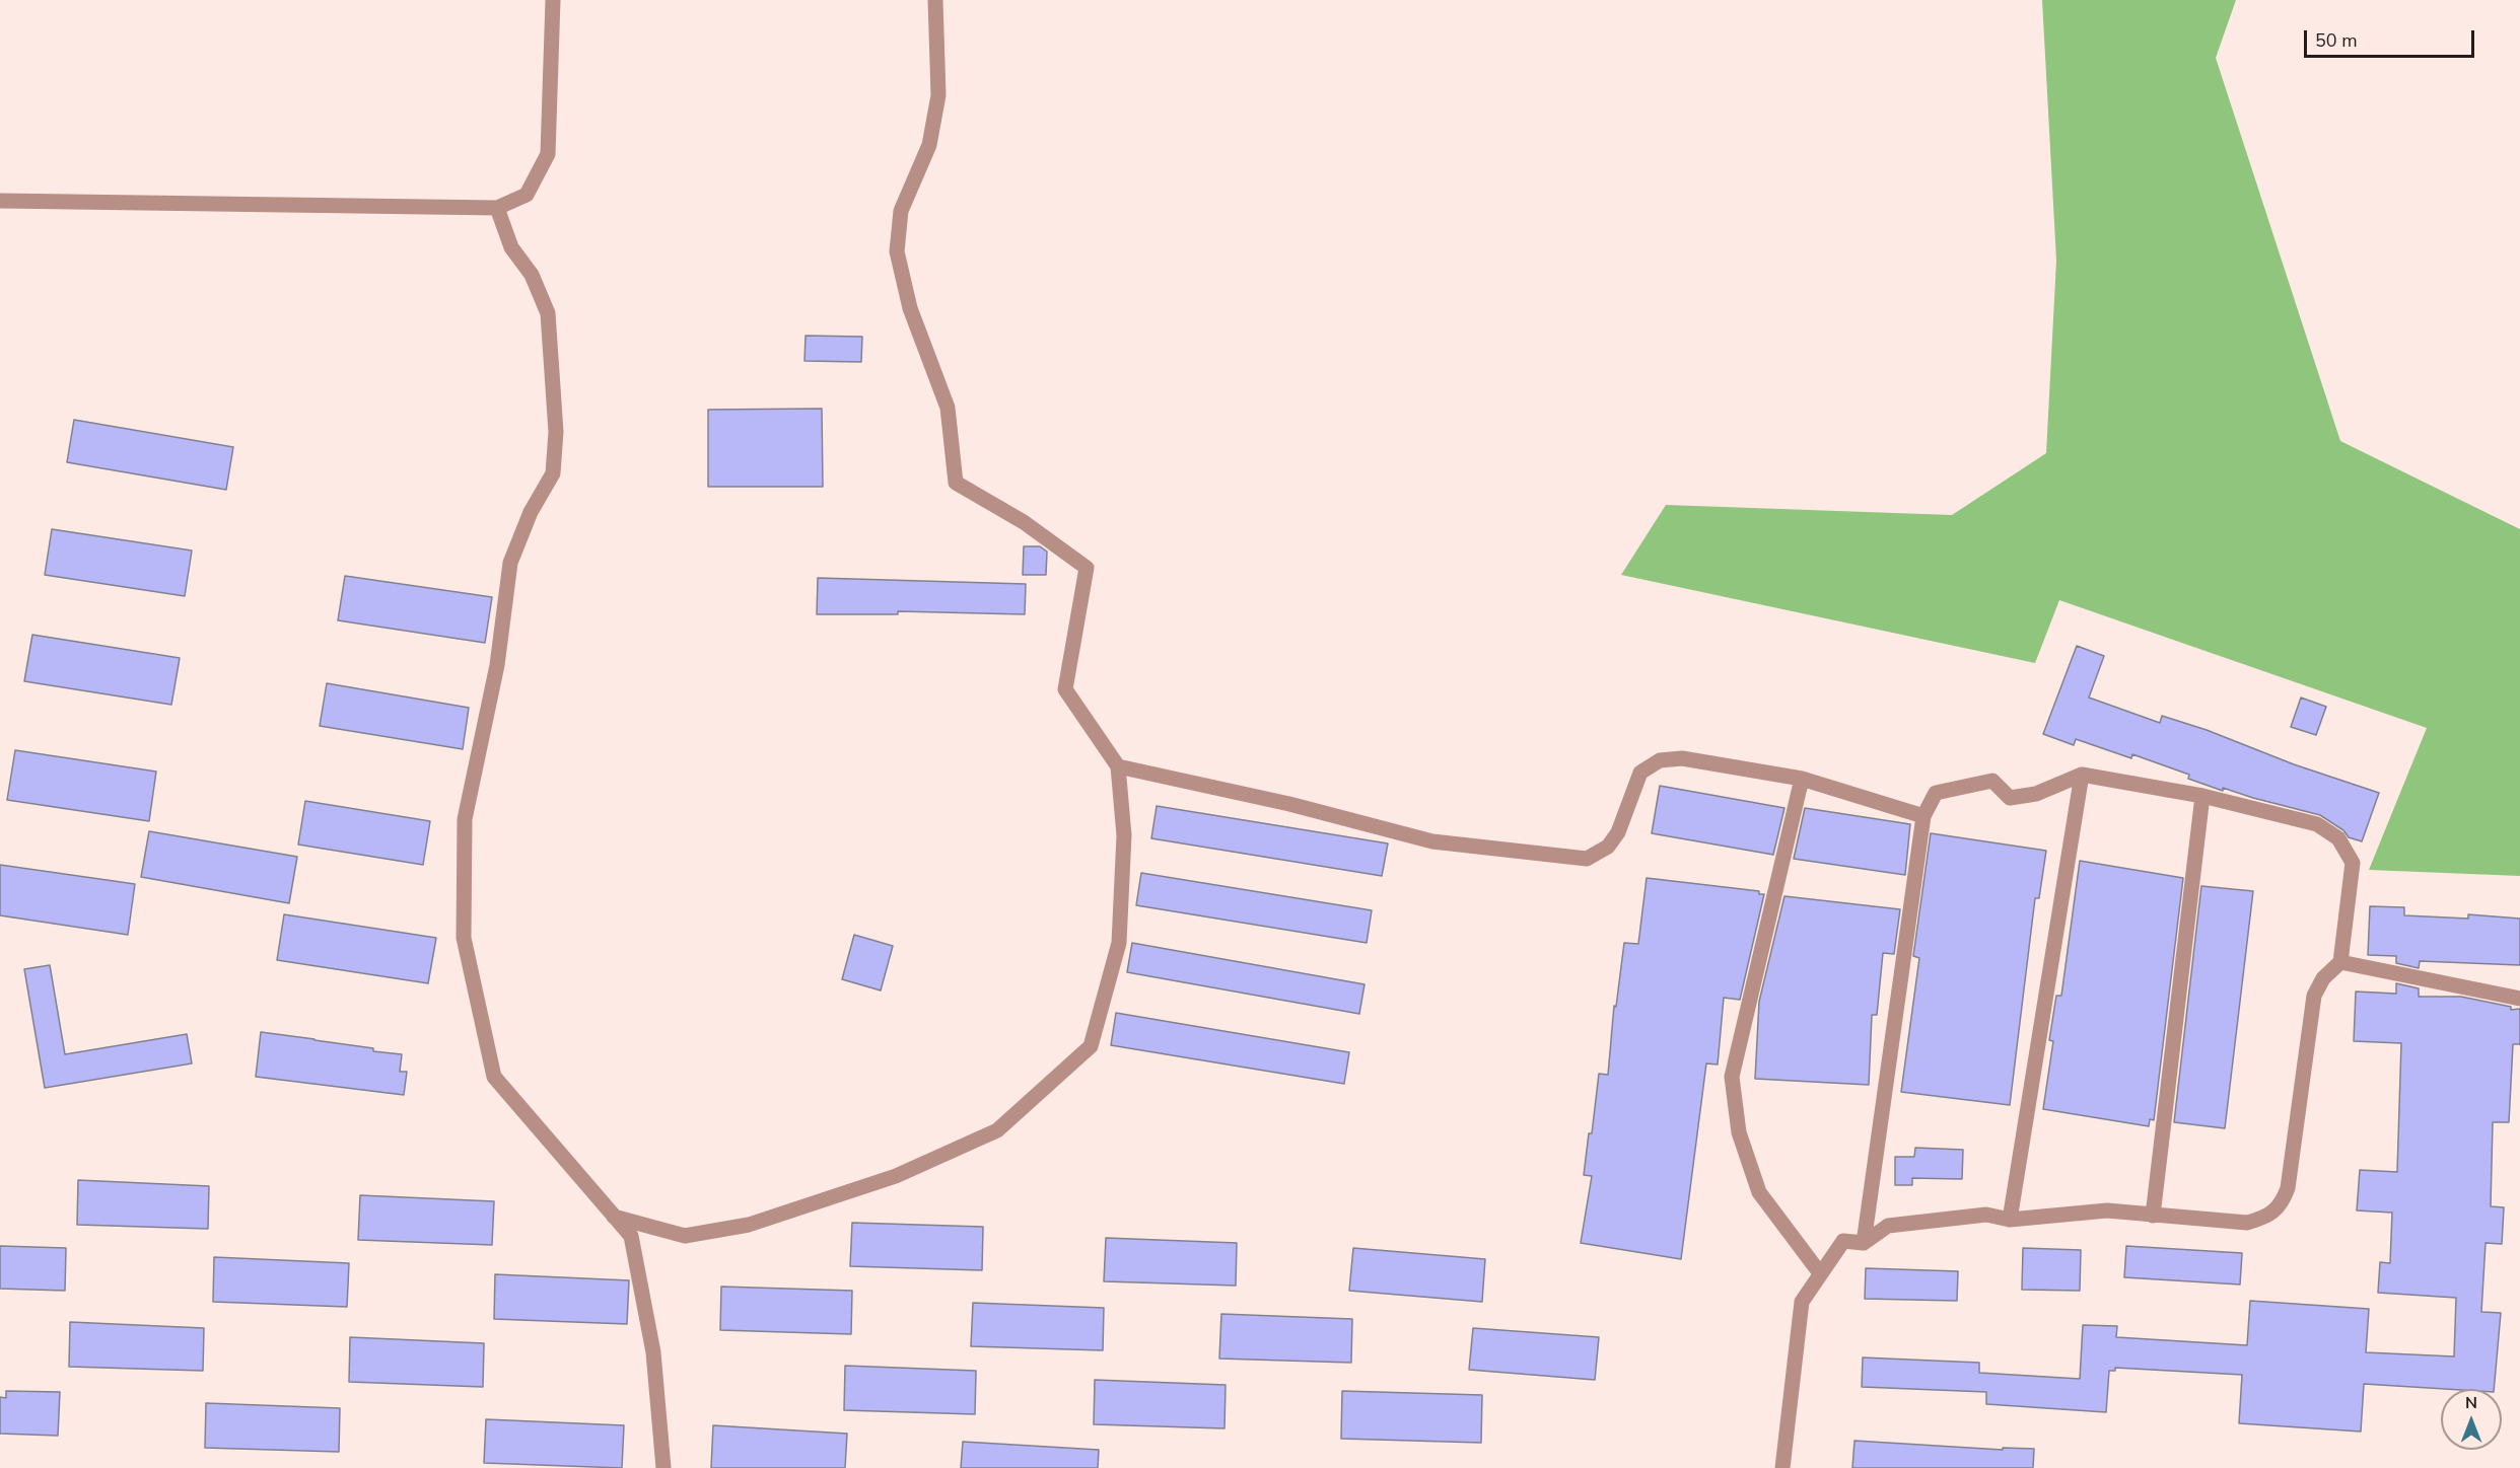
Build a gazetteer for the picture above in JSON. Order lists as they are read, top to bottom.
{
  "scale_bar": "50 m",
  "north": "top"
}
